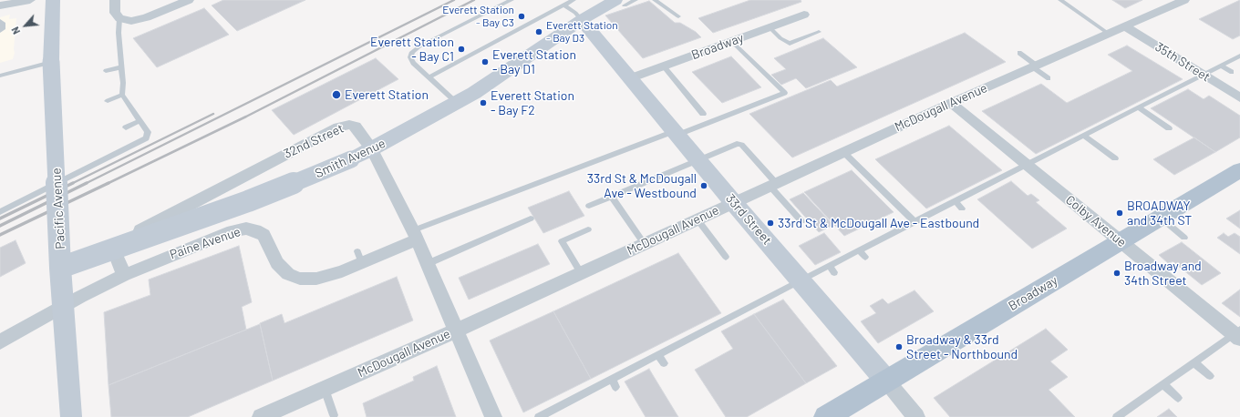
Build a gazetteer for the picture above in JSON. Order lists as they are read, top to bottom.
{
  "streets": {
    "main road": ["Broadway"],
    "street": [
      "35th Street",
      "McDougall Avenue",
      "32nd Street",
      "Smith Avenue",
      "Pacific Avenue",
      "33rd Street",
      "Colby Avenue",
      "Paine Avenue"
    ]
  },
  "crossings": [
    ["Broadway", "33rd Street"],
    ["Broadway", "Colby Avenue"],
    ["35th Street", "McDougall Avenue"],
    ["McDougall Avenue", "32nd Street"],
    ["McDougall Avenue", "33rd Street"],
    ["McDougall Avenue", "Colby Avenue"],
    ["32nd Street", "Smith Avenue"],
    ["32nd Street", "Paine Avenue"],
    ["Smith Avenue", "Pacific Avenue"],
    ["Smith Avenue", "33rd Street"]
  ],
  "places": [
    "Everett Station - Bay C3",
    "Everett Station - Bay D3",
    "Everett Station - Bay C1",
    "Everett Station - Bay D1",
    "Everett Station",
    "Everett Station - Bay F2",
    "33rd St & McDougall Ave - Westbound",
    "BROADWAY and 34th ST",
    "33rd St & McDougall Ave - Eastbound",
    "Broadway and 34th Street",
    "Broadway & 33rd Street - Northbound"
  ],
  "north": "bottom left"
}
